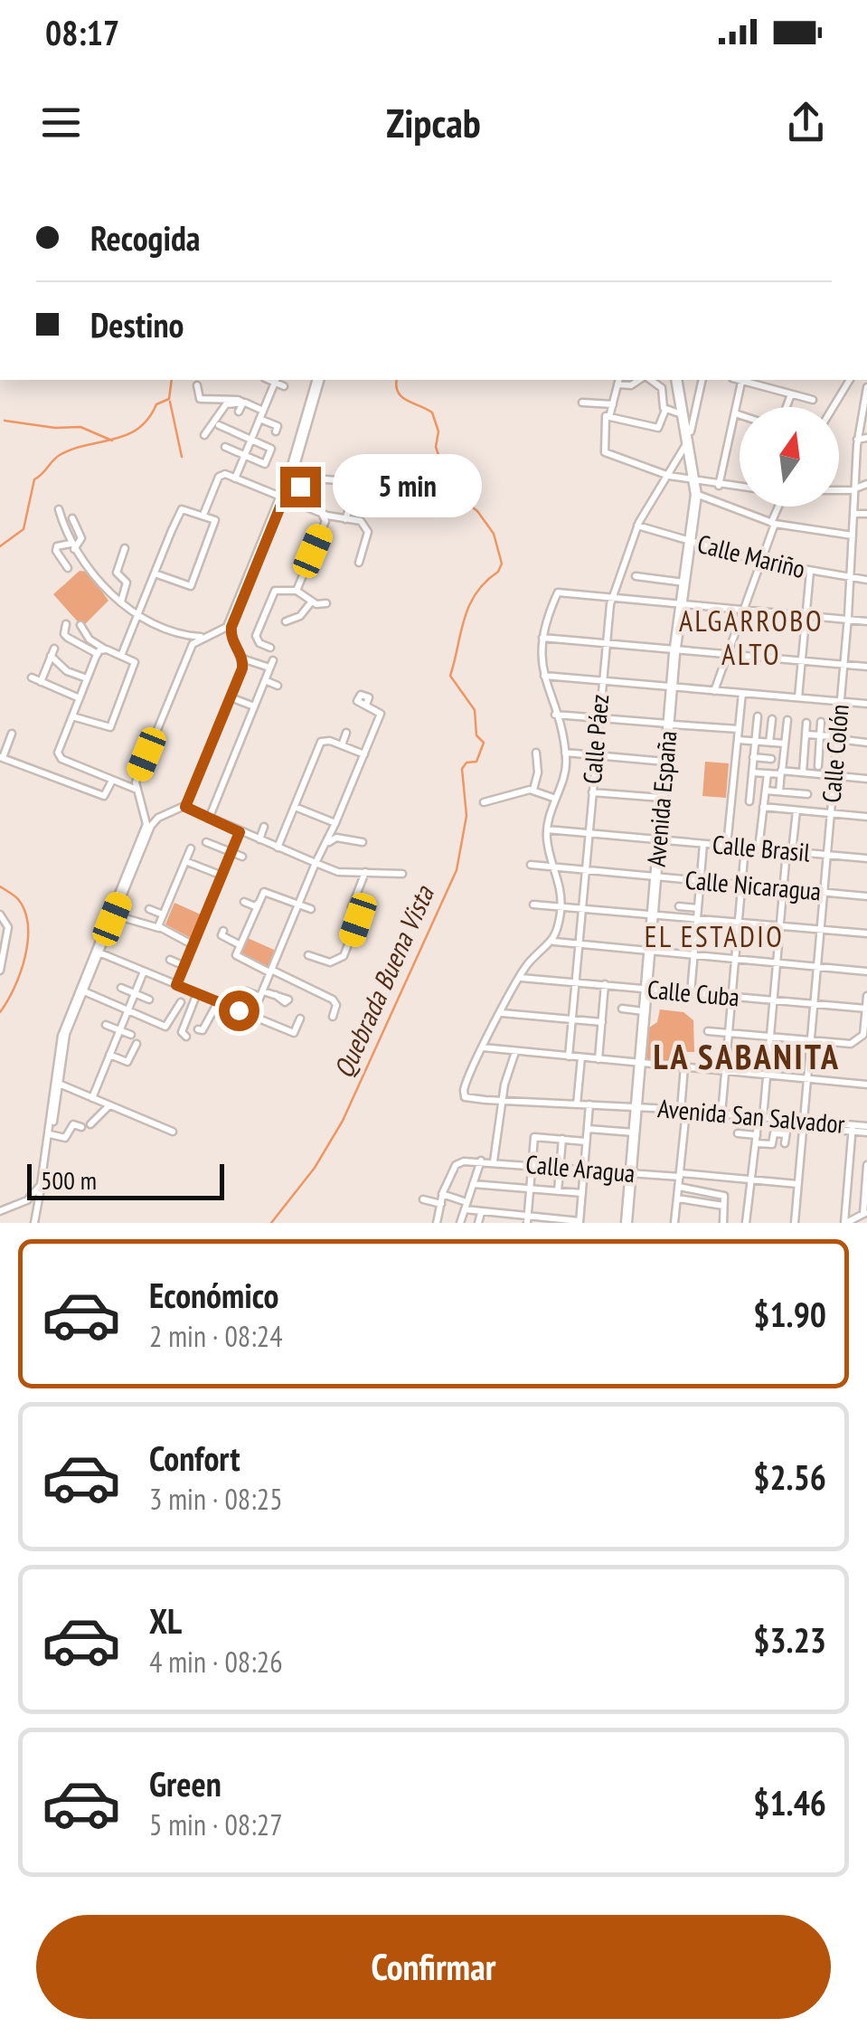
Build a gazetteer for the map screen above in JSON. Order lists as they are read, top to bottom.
{
  "streets": {
    "main road": ["Avenida España"],
    "street": [
      "Calle Mariño",
      "Calle Páez",
      "Calle Colón",
      "Calle Brasil",
      "Calle Nicaragua",
      "Calle Cuba",
      "Avenida San Salvador",
      "Calle Aragua"
    ]
  },
  "crossings": [
    ["Calle Mariño", "Calle Páez"],
    ["Calle Mariño", "Calle Colón"],
    ["Calle Mariño", "Avenida España"],
    ["Calle Páez", "Avenida España"],
    ["Calle Páez", "Calle Brasil"],
    ["Calle Páez", "Calle Nicaragua"],
    ["Calle Páez", "Calle Cuba"],
    ["Calle Colón", "Calle Brasil"],
    ["Calle Colón", "Calle Nicaragua"],
    ["Calle Colón", "Calle Cuba"],
    ["Calle Colón", "Avenida San Salvador"],
    ["Calle Colón", "Calle Aragua"],
    ["Avenida España", "Calle Brasil"],
    ["Avenida España", "Calle Nicaragua"],
    ["Avenida España", "Calle Cuba"],
    ["Avenida España", "Avenida San Salvador"],
    ["Avenida España", "Calle Aragua"]
  ],
  "districts": ["ALGARROBO ALTO", "EL ESTADIO", "LA SABANITA"],
  "water": ["Quebrada Buena Vista"],
  "scale_bar": "500 m",
  "north": "top",
  "page": {
    "status": "08:17",
    "header": "Zipcab",
    "banner": ["Recogida", "Destino"],
    "bubble": "5 min",
    "scale": "500 m",
    "list": [
      {
        "name": "Económico",
        "note": "2 min · 08:24",
        "value": "$1.90"
      },
      {
        "name": "Confort",
        "note": "3 min · 08:25",
        "value": "$2.56"
      },
      {
        "name": "XL",
        "note": "4 min · 08:26",
        "value": "$3.23"
      },
      {
        "name": "Green",
        "note": "5 min · 08:27",
        "value": "$1.46"
      }
    ],
    "buttons": "Confirmar"
  }
}
